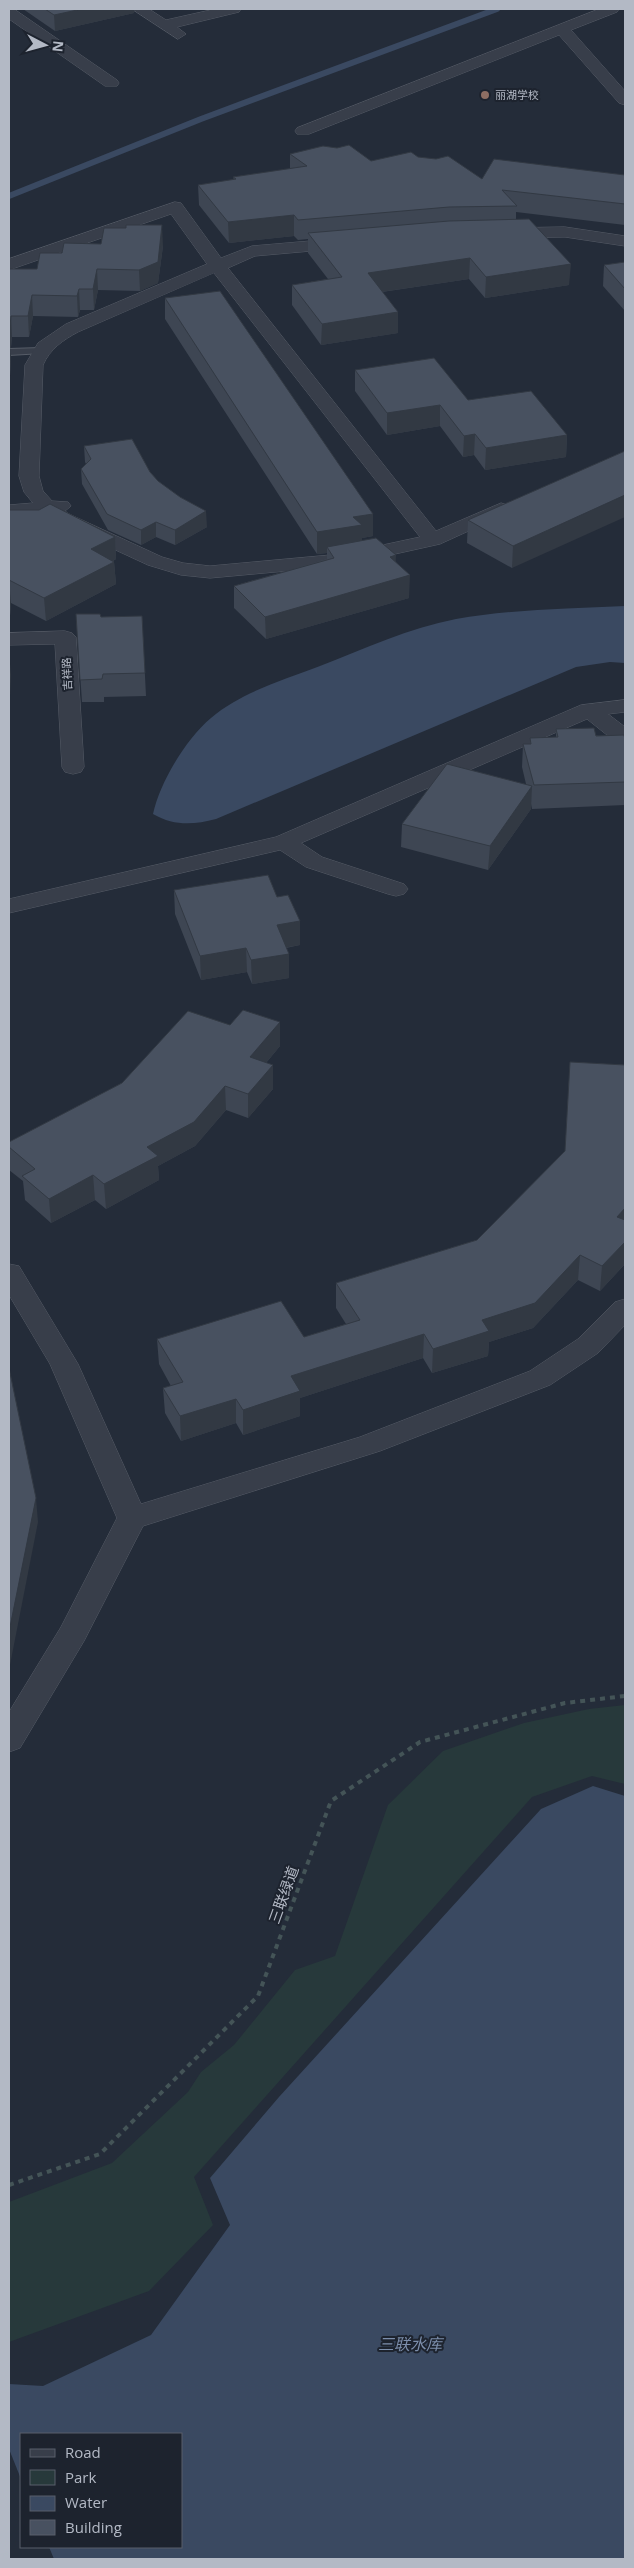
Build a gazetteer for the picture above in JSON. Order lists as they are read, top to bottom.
{
  "streets": {
    "street": ["吉祥路"],
    "path": ["三联绿道"]
  },
  "water": ["三联水库"],
  "places": ["丽湖学校"],
  "legend": [
    "Road",
    "Park",
    "Water",
    "Building"
  ],
  "north": "right"
}
